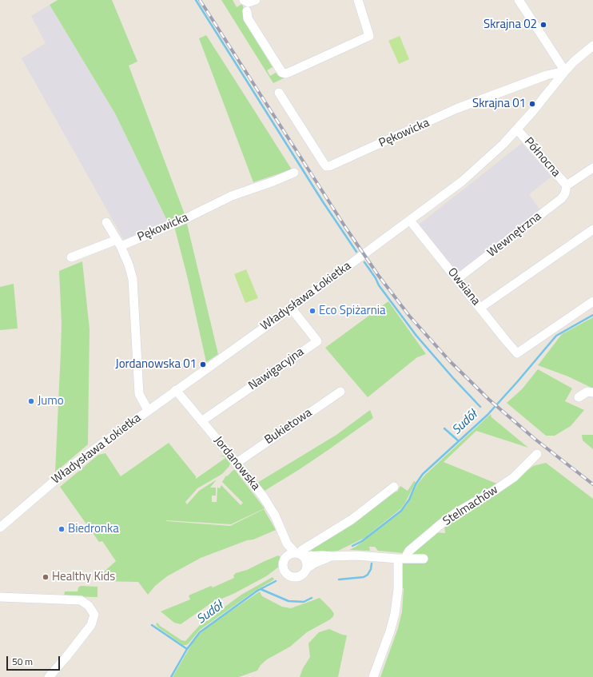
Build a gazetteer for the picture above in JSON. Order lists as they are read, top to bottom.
{
  "streets": {
    "street": [
      "Pękowicka",
      "Północna",
      "Wewnętrzna",
      "Owsiana",
      "Władysława Łokietka",
      "Nawigacyjna",
      "Bukietowa",
      "Jordanowska",
      "Stelmachów"
    ]
  },
  "crossings": [
    ["Pękowicka", "Władysława Łokietka"],
    ["Północna", "Wewnętrzna"],
    ["Północna", "Władysława Łokietka"],
    ["Wewnętrzna", "Owsiana"],
    ["Owsiana", "Władysława Łokietka"],
    ["Władysława Łokietka", "Nawigacyjna"],
    ["Władysława Łokietka", "Jordanowska"],
    ["Nawigacyjna", "Jordanowska"],
    ["Bukietowa", "Jordanowska"]
  ],
  "water": ["Sudół"],
  "places": [
    "Skrajna 02",
    "Skrajna 01",
    "Eco Spiżarnia",
    "Jordanowska 01",
    "Jumo",
    "Biedronka",
    "Healthy Kids"
  ],
  "scale_bar": "50 m"
}
